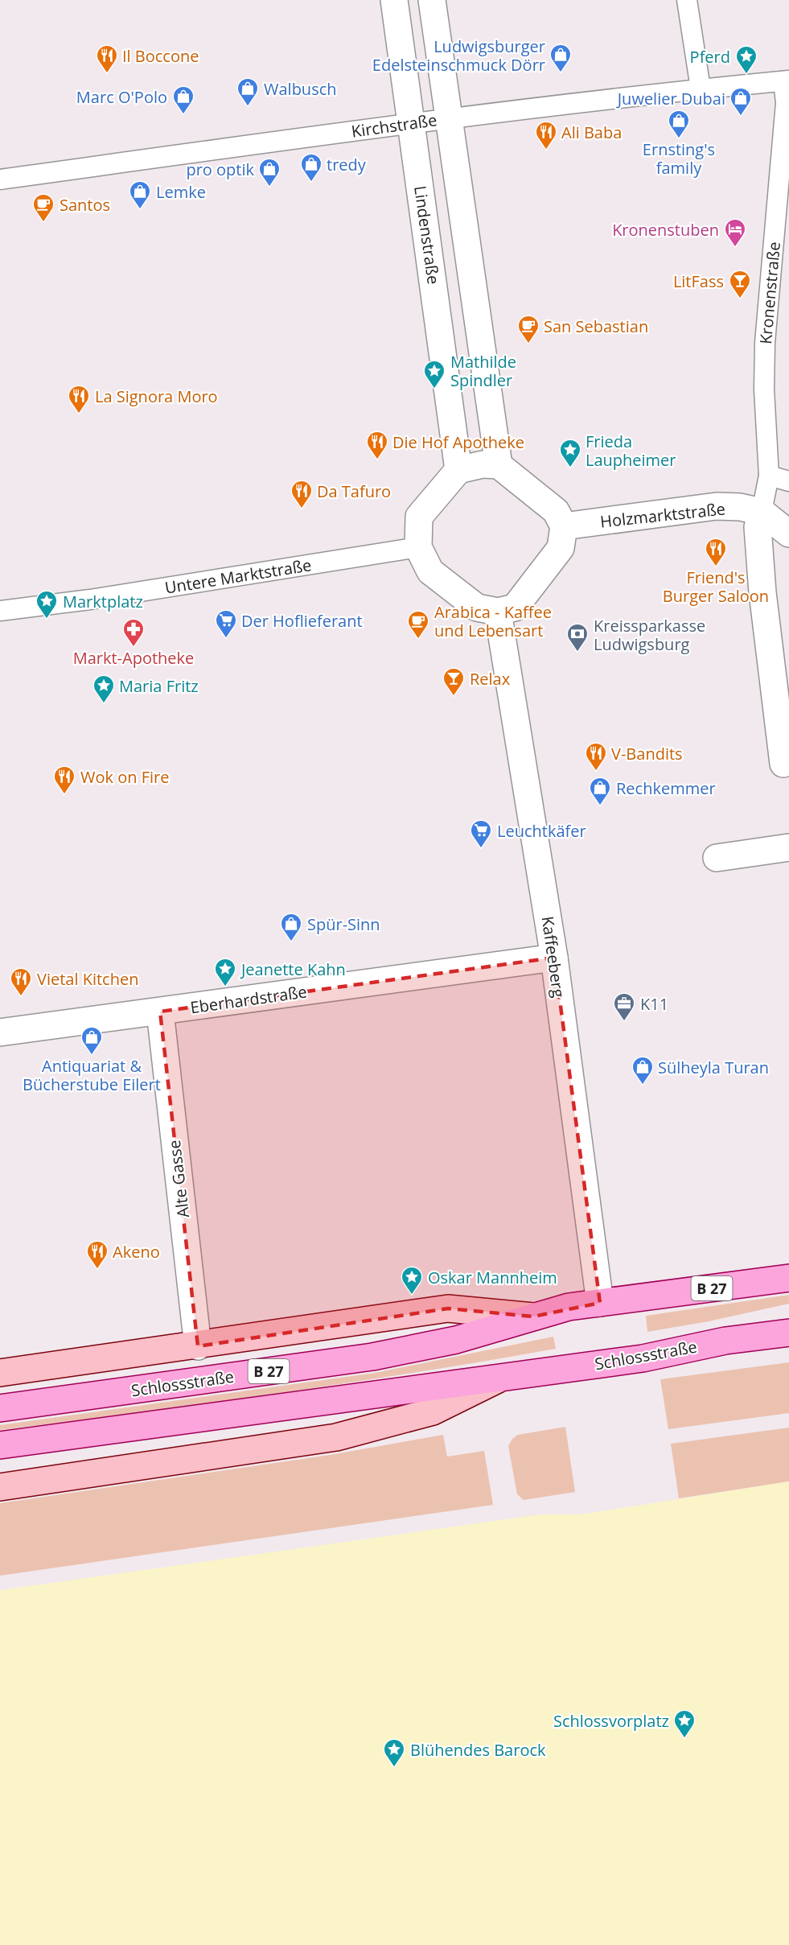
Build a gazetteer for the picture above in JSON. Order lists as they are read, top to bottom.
{
  "streets": {
    "main road": ["B 27", "Schlossstraße"],
    "street": [
      "Kirchstraße",
      "Lindenstraße",
      "Kronenstraße",
      "Holzmarktstraße",
      "Untere Marktstraße",
      "Kaffeeberg",
      "Eberhardstraße",
      "Alte Gasse"
    ]
  },
  "crossings": [
    ["Kirchstraße", "Lindenstraße"],
    ["Kirchstraße", "Kronenstraße"],
    ["Lindenstraße", "Holzmarktstraße"],
    ["Lindenstraße", "Untere Marktstraße"],
    ["Lindenstraße", "Kaffeeberg"],
    ["Kronenstraße", "Holzmarktstraße"],
    ["Holzmarktstraße", "Untere Marktstraße"],
    ["Holzmarktstraße", "Kaffeeberg"],
    ["Untere Marktstraße", "Kaffeeberg"],
    ["Kaffeeberg", "Eberhardstraße"],
    ["Kaffeeberg", "Schlossstraße"],
    ["Eberhardstraße", "Alte Gasse"],
    ["Alte Gasse", "Schlossstraße"]
  ],
  "places": {
    "shop": [
      "Ludwigsburger Edelsteinschmuck Dörr",
      "Walbusch",
      "Marc O'Polo",
      "Juwelier Dubai",
      "Ernsting's family",
      "tredy",
      "pro optik",
      "Lemke",
      "Rechkemmer",
      "Spür-Sinn",
      "Antiquariat & Bücherstube Eilert",
      "Sülheyla Turan"
    ],
    "restaurant": [
      "Il Boccone",
      "Ali Baba",
      "La Signora Moro",
      "Die Hof Apotheke",
      "Da Tafuro",
      "Friend's Burger Saloon",
      "V-Bandits",
      "Wok on Fire",
      "Vietal Kitchen",
      "Akeno"
    ],
    "place": [
      "Pferd",
      "Mathilde Spindler",
      "Frieda Laupheimer",
      "Marktplatz",
      "Maria Fritz",
      "Jeanette Kahn",
      "Oskar Mannheim",
      "Schlossvorplatz",
      "Blühendes Barock"
    ],
    "cafe": ["Santos", "San Sebastian", "Arabica - Kaffee und Lebensart"],
    "hotel": ["Kronenstuben"],
    "bar": ["LitFass", "Relax"],
    "supermarket": ["Der Hoflieferant", "Leuchtkäfer"],
    "pharmacy": ["Markt-Apotheke"],
    "bank": ["Kreissparkasse Ludwigsburg"],
    "office": ["K11"]
  }
}
